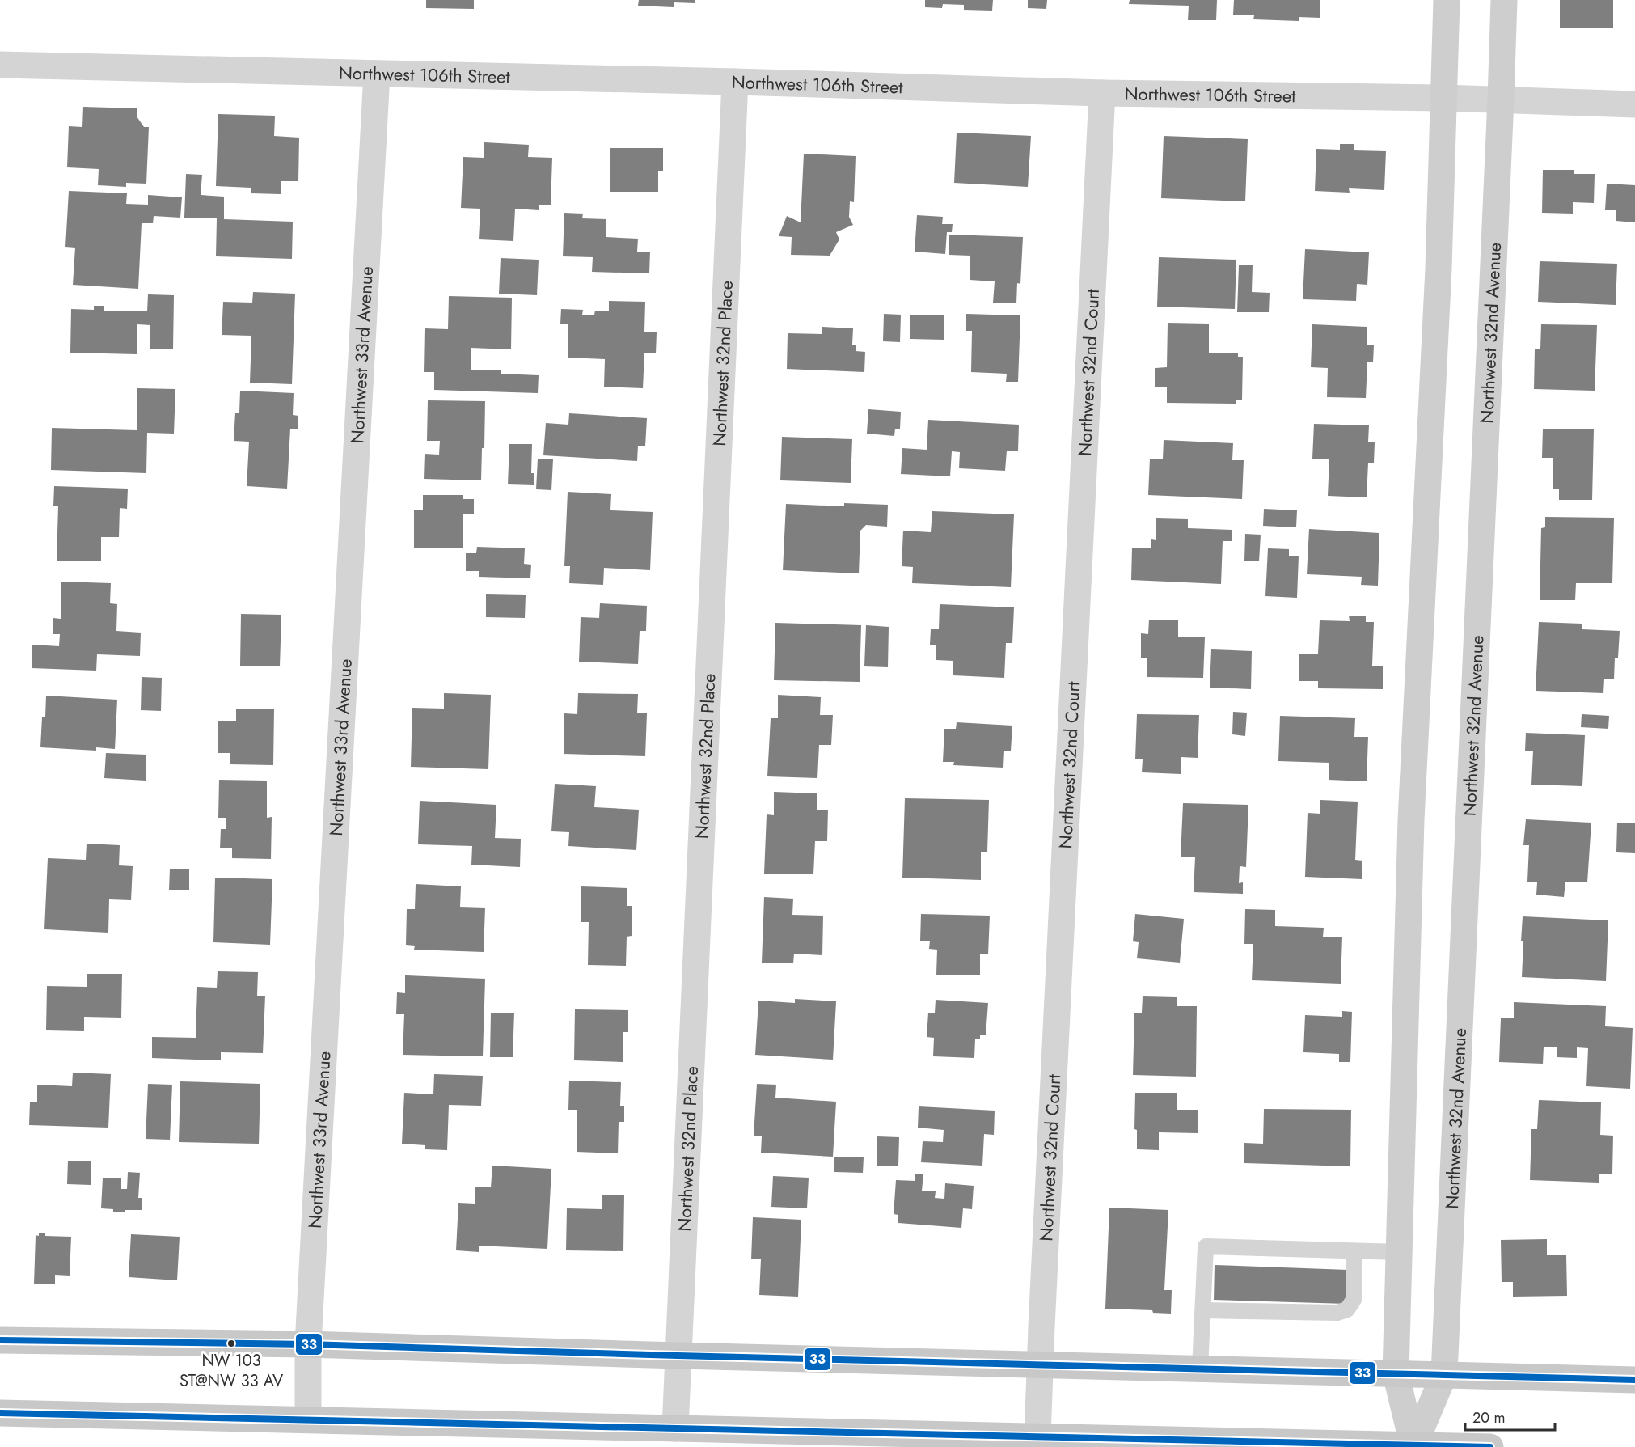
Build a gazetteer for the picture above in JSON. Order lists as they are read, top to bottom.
{
  "streets": {
    "main road": ["Northwest 32nd Avenue"],
    "street": [
      "Northwest 106th Street",
      "Northwest 33rd Avenue",
      "Northwest 32nd Place",
      "Northwest 32nd Court"
    ]
  },
  "crossings": [
    ["Northwest 106th Street", "Northwest 32nd Avenue"],
    ["Northwest 106th Street", "Northwest 33rd Avenue"],
    ["Northwest 106th Street", "Northwest 32nd Place"],
    ["Northwest 106th Street", "Northwest 32nd Court"]
  ],
  "places": ["NW 103 ST@NW 33 AV"],
  "lines": ["transit line 33"],
  "scale_bar": "20 m"
}
